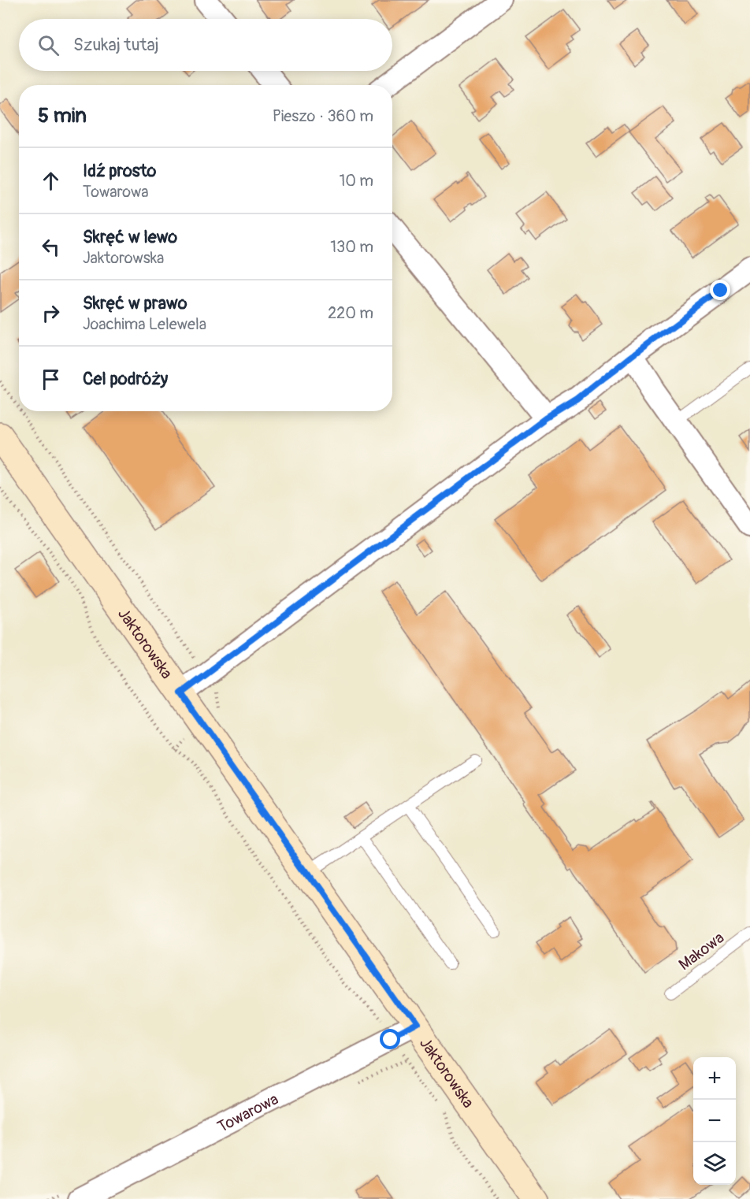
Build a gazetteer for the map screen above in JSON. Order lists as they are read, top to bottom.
{
  "streets": {
    "main road": ["Jaktorowska"],
    "street": ["Towarowa"],
    "lane": ["Makowa"]
  },
  "crossings": [
    ["Jaktorowska", "Towarowa"]
  ],
  "page": {
    "search": "Szukaj tutaj",
    "heading": ["5 min", "Pieszo · 360 m"],
    "list": [
      ["Idź prosto", "Towarowa", "10 m"],
      ["Skręć w lewo", "Jaktorowska", "130 m"],
      ["Skręć w prawo", "Joachima Lelewela", "220 m"],
      "Cel podróży"
    ],
    "map_buttons": ["+", "−"]
  }
}
